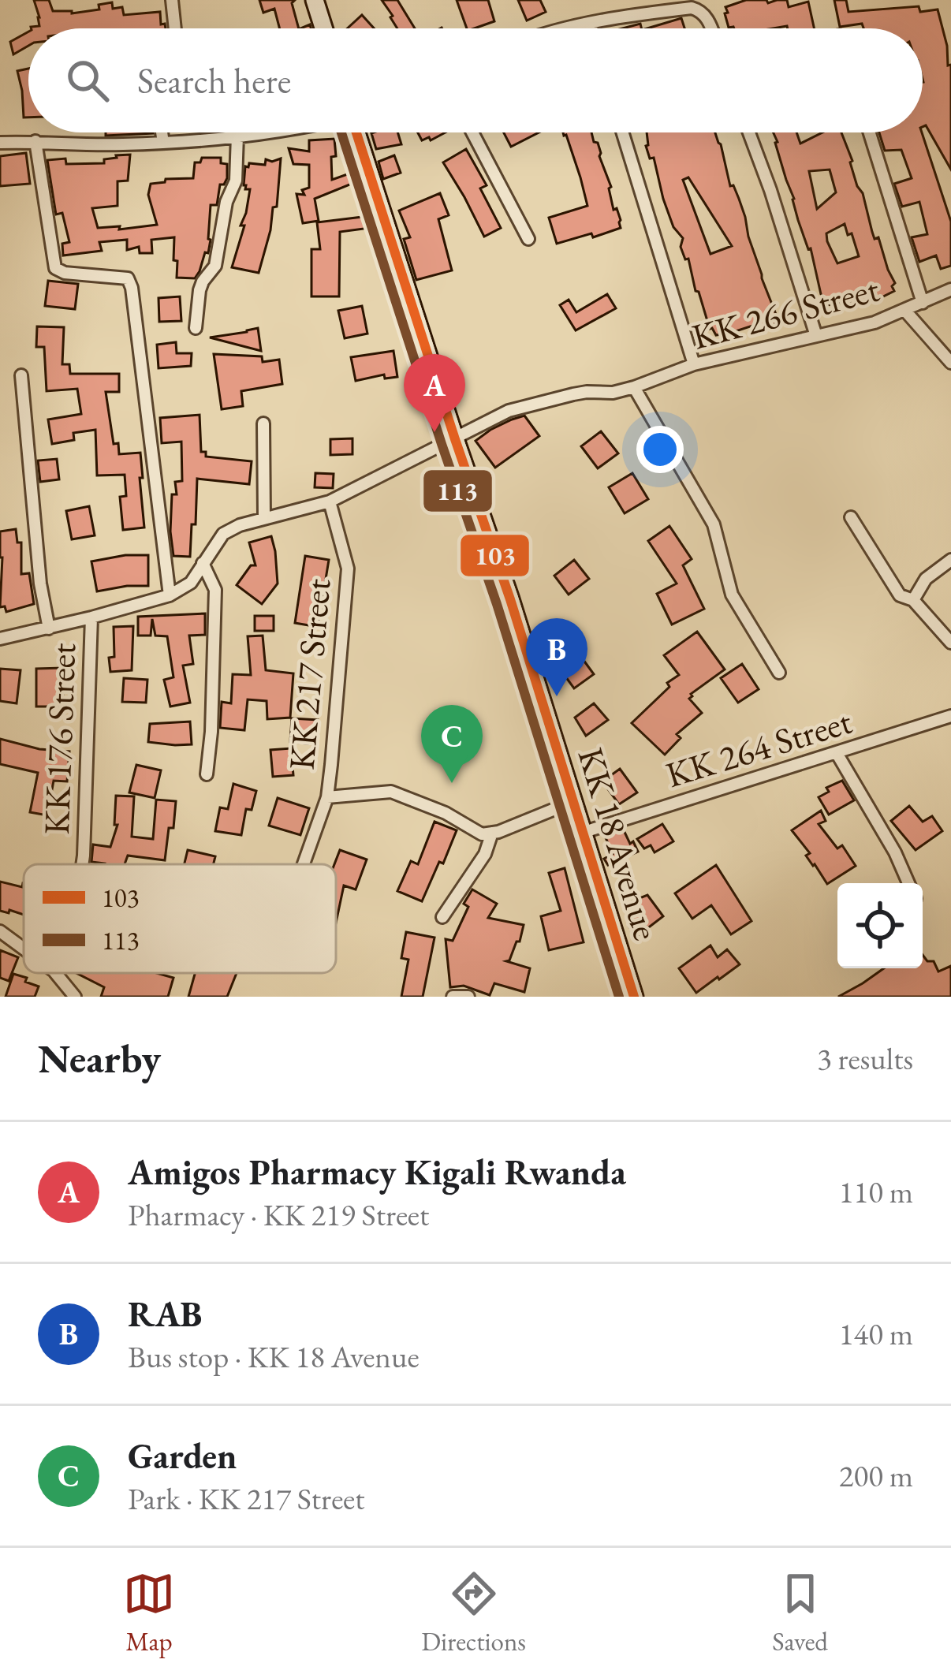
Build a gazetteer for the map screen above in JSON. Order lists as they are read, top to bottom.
{
  "streets": {
    "main road": ["KK 18 Avenue"],
    "street": [
      "KK 266 Street",
      "KK 217 Street",
      "KK 176 Street",
      "KK 264 Street"
    ]
  },
  "crossings": [
    ["KK 266 Street", "KK 217 Street"],
    ["KK 266 Street", "KK 18 Avenue"],
    ["KK 264 Street", "KK 18 Avenue"]
  ],
  "lines": ["transit line 103", "transit line 113"],
  "legend": ["103", "113"],
  "page": {
    "search": "Search here",
    "pins": ["A", "B", "C"],
    "heading": ["Nearby", "3 results"],
    "list": [
      {
        "mark": "A",
        "name": "Amigos Pharmacy Kigali Rwanda",
        "note": "Pharmacy · KK 219 Street",
        "value": "110 m"
      },
      {
        "mark": "B",
        "name": "RAB",
        "note": "Bus stop · KK 18 Avenue",
        "value": "140 m"
      },
      {
        "mark": "C",
        "name": "Garden",
        "note": "Park · KK 217 Street",
        "value": "200 m"
      }
    ],
    "nav": ["Map", "Directions", "Saved"]
  }
}
